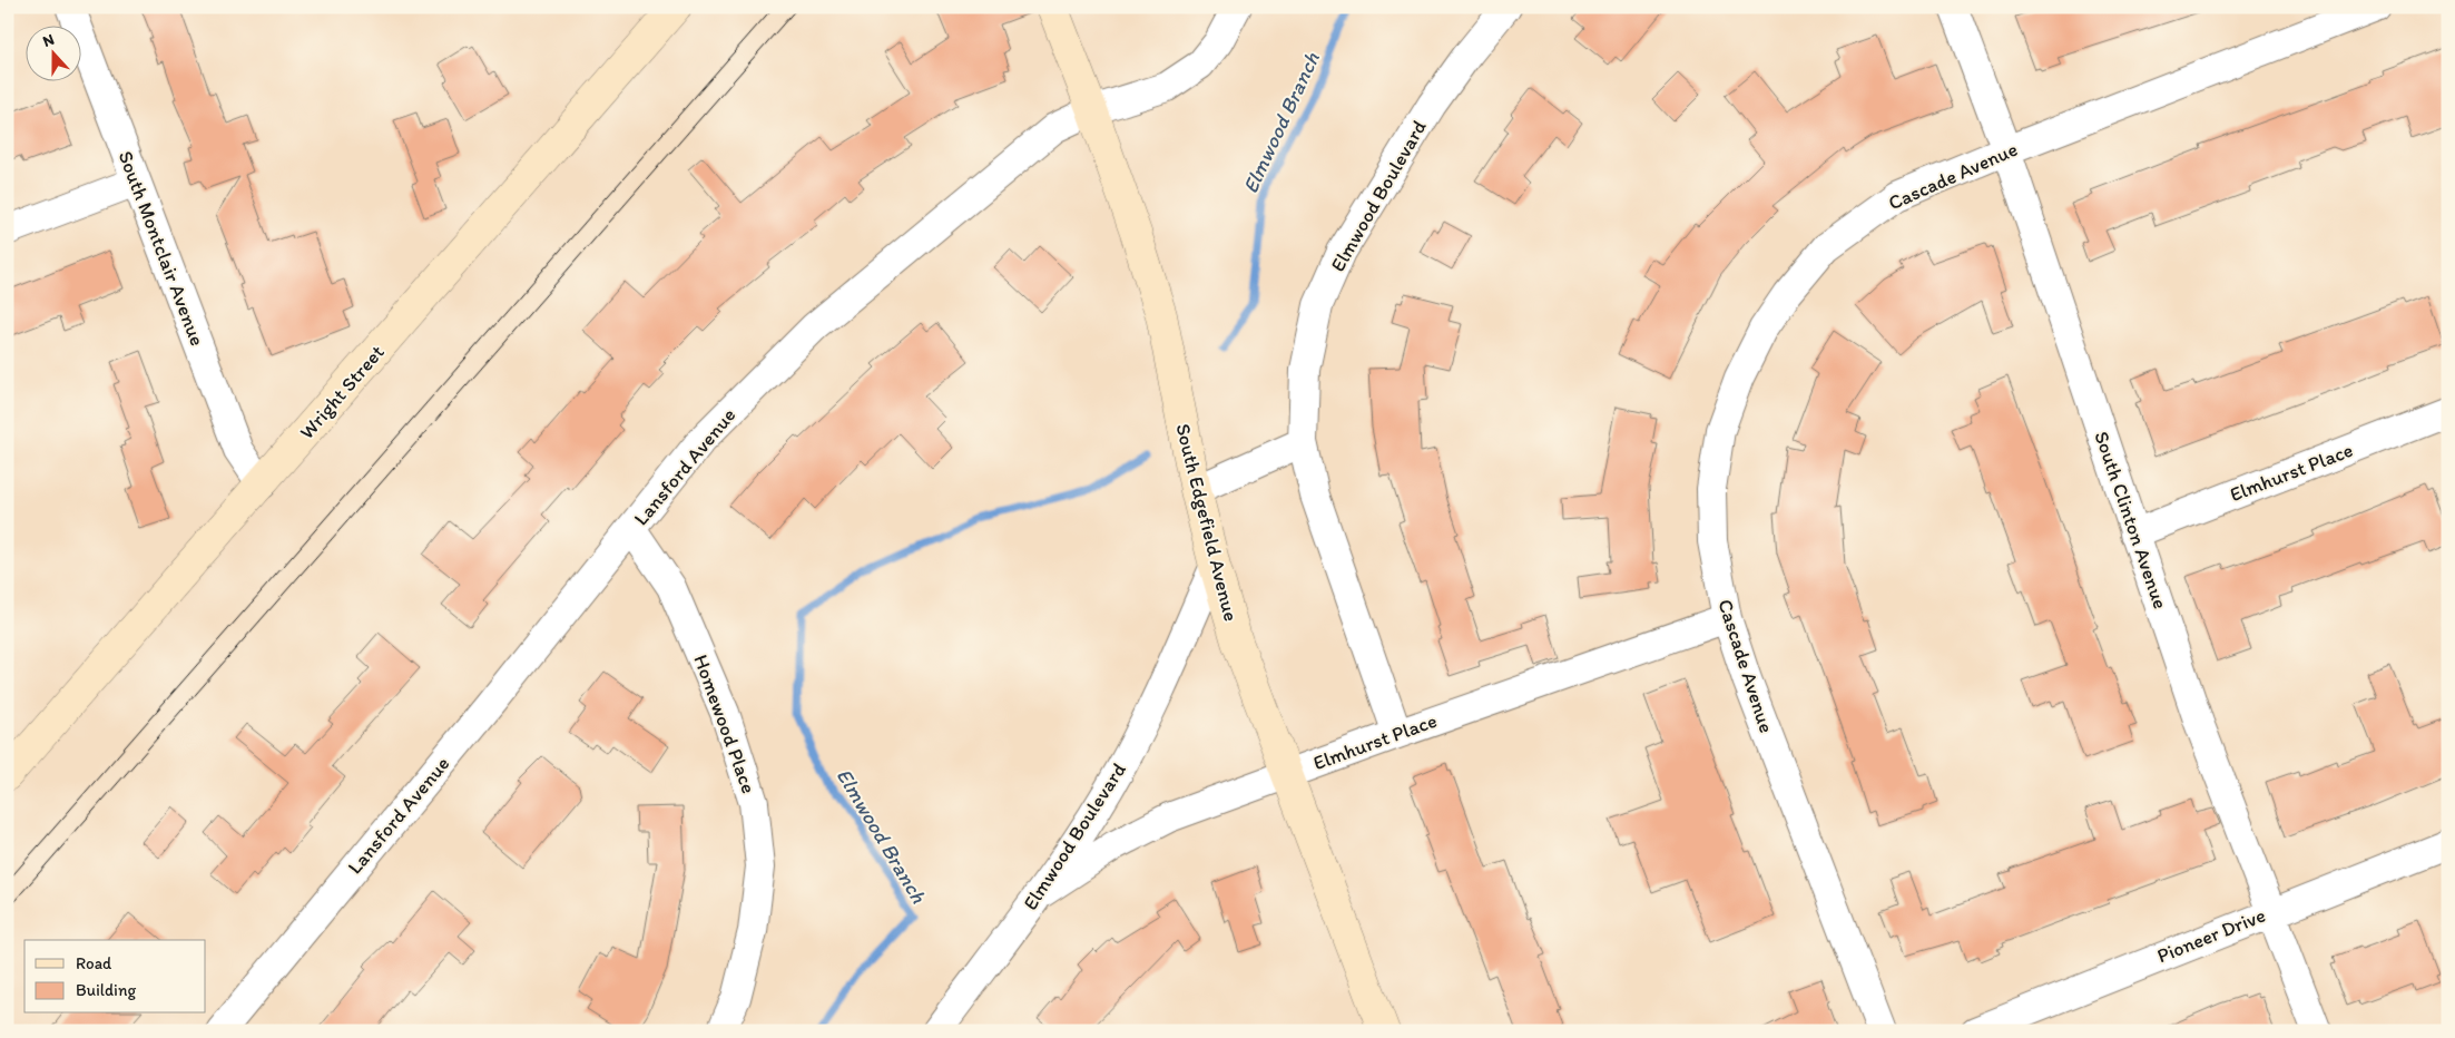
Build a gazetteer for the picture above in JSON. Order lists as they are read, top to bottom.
{
  "streets": {
    "street": [
      "Cascade Avenue",
      "Elmwood Boulevard",
      "South Montclair Avenue",
      "Wright Street",
      "Lansford Avenue",
      "Elmhurst Place",
      "South Clinton Avenue",
      "South Edgefield Avenue",
      "Homewood Place",
      "Pioneer Drive"
    ]
  },
  "crossings": [
    ["Cascade Avenue", "Elmhurst Place"],
    ["Cascade Avenue", "South Clinton Avenue"],
    ["Elmwood Boulevard", "Elmhurst Place"],
    ["Elmwood Boulevard", "South Edgefield Avenue"],
    ["South Montclair Avenue", "Wright Street"],
    ["Lansford Avenue", "South Edgefield Avenue"],
    ["Lansford Avenue", "Homewood Place"],
    ["Elmhurst Place", "South Clinton Avenue"],
    ["Elmhurst Place", "South Edgefield Avenue"],
    ["South Clinton Avenue", "Pioneer Drive"]
  ],
  "water": ["Elmwood Branch"],
  "legend": ["Road", "Building"],
  "north": "top"
}
